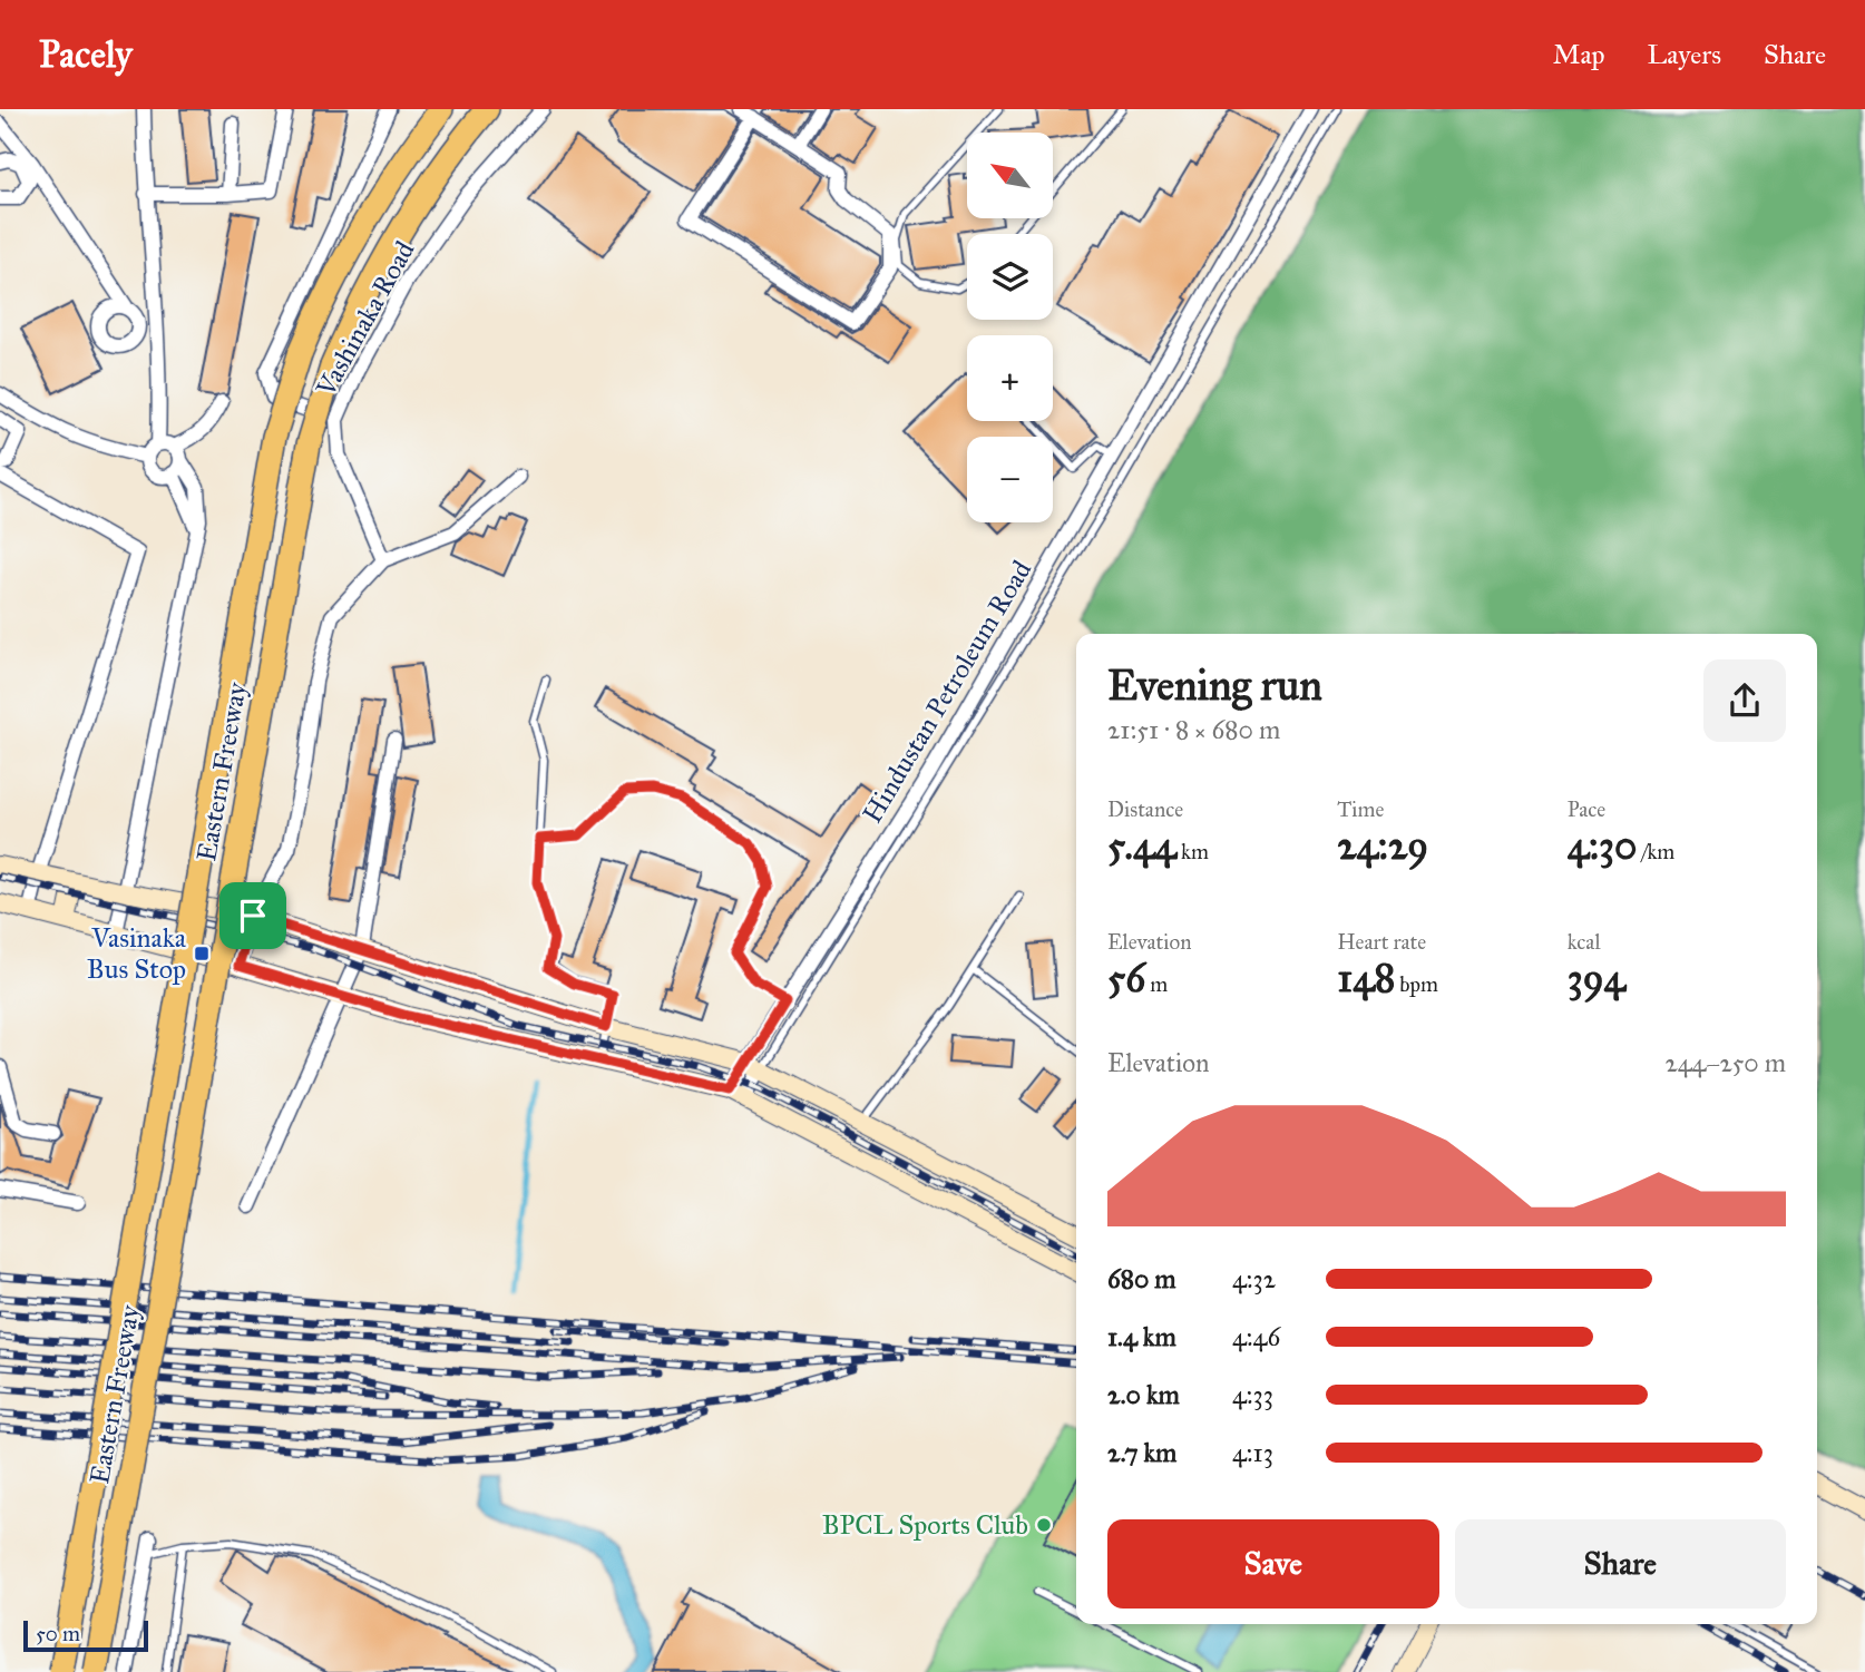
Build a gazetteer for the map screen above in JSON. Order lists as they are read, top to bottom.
{
  "streets": {
    "highway": ["Eastern Freeway"],
    "street": ["Vashinaka Road", "Hindustan Petroleum Road"]
  },
  "places": {
    "transit": ["Vasinaka Bus Stop"],
    "other": ["BPCL Sports Club"]
  },
  "scale_bar": "50 m",
  "north": "top left",
  "page": {
    "header": "Pacely",
    "nav": ["Map", "Layers", "Share"],
    "map_buttons": ["+", "−"],
    "heading": ["Evening run", "21:51 · 8 × 680 m"],
    "stats": [
      ["Distance", "5.44 km"],
      ["Time", "24:29"],
      ["Pace", "4:30 /km"],
      ["Elevation", "56 m"],
      ["Heart rate", "148 bpm"],
      ["kcal", "394"]
    ],
    "chart": ["Elevation", "244–250 m"],
    "list": [
      {
        "name": "680 m",
        "note": "4:32"
      },
      {
        "name": "1.4 km",
        "note": "4:46"
      },
      {
        "name": "2.0 km",
        "note": "4:33"
      },
      {
        "name": "2.7 km",
        "note": "4:13"
      }
    ],
    "buttons": ["Save", "Share"],
    "scale": "50 m"
  }
}
